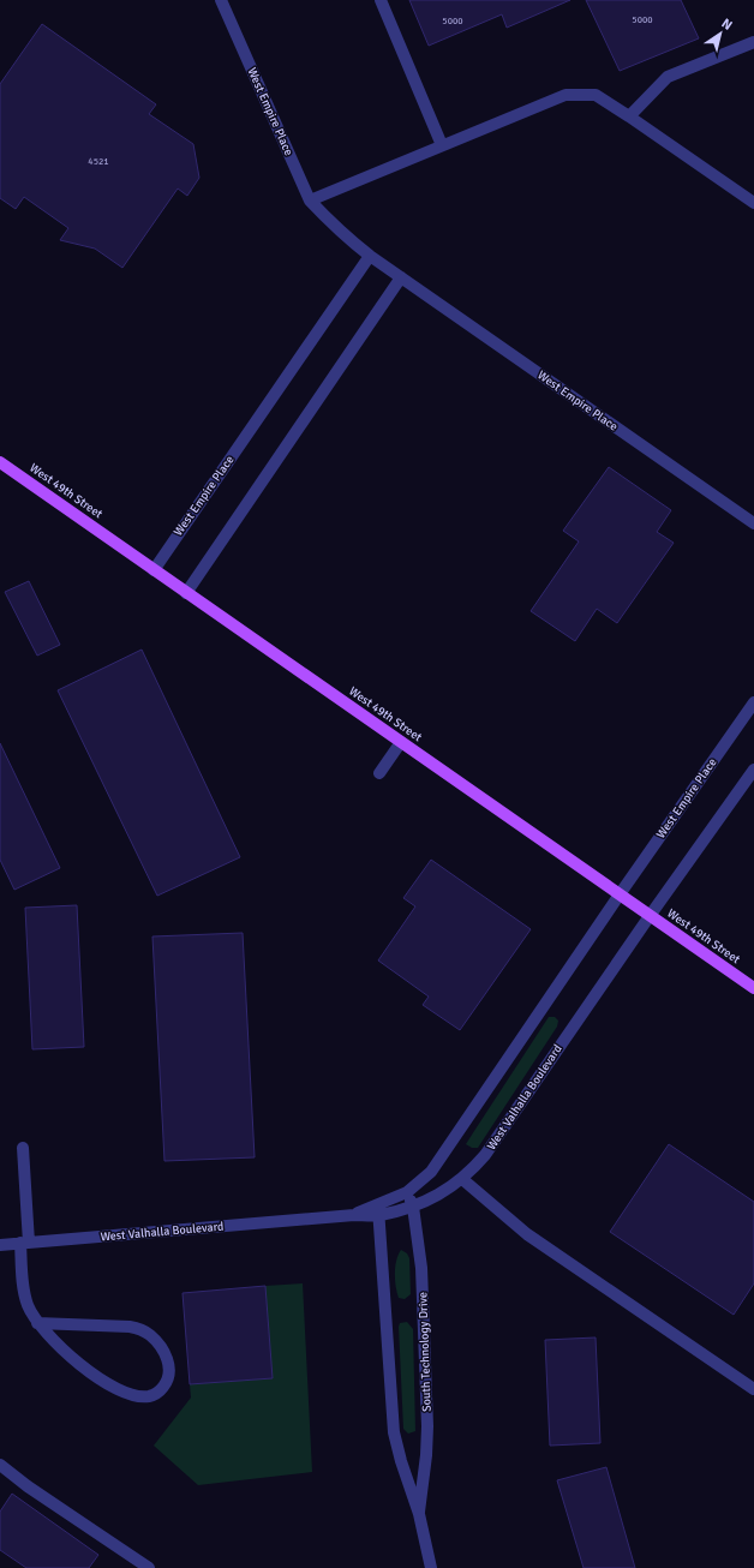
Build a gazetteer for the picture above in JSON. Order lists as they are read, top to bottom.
{
  "streets": {
    "main road": ["West 49th Street"],
    "street": ["West Empire Place", "West Valhalla Boulevard", "South Technology Drive"]
  },
  "crossings": [
    ["West Empire Place", "West 49th Street"],
    ["West Empire Place", "West Valhalla Boulevard"],
    ["West 49th Street", "West Valhalla Boulevard"],
    ["West Valhalla Boulevard", "South Technology Drive"]
  ],
  "house_numbers": ["5000", "5000", "4521"],
  "north": "top right"
}
